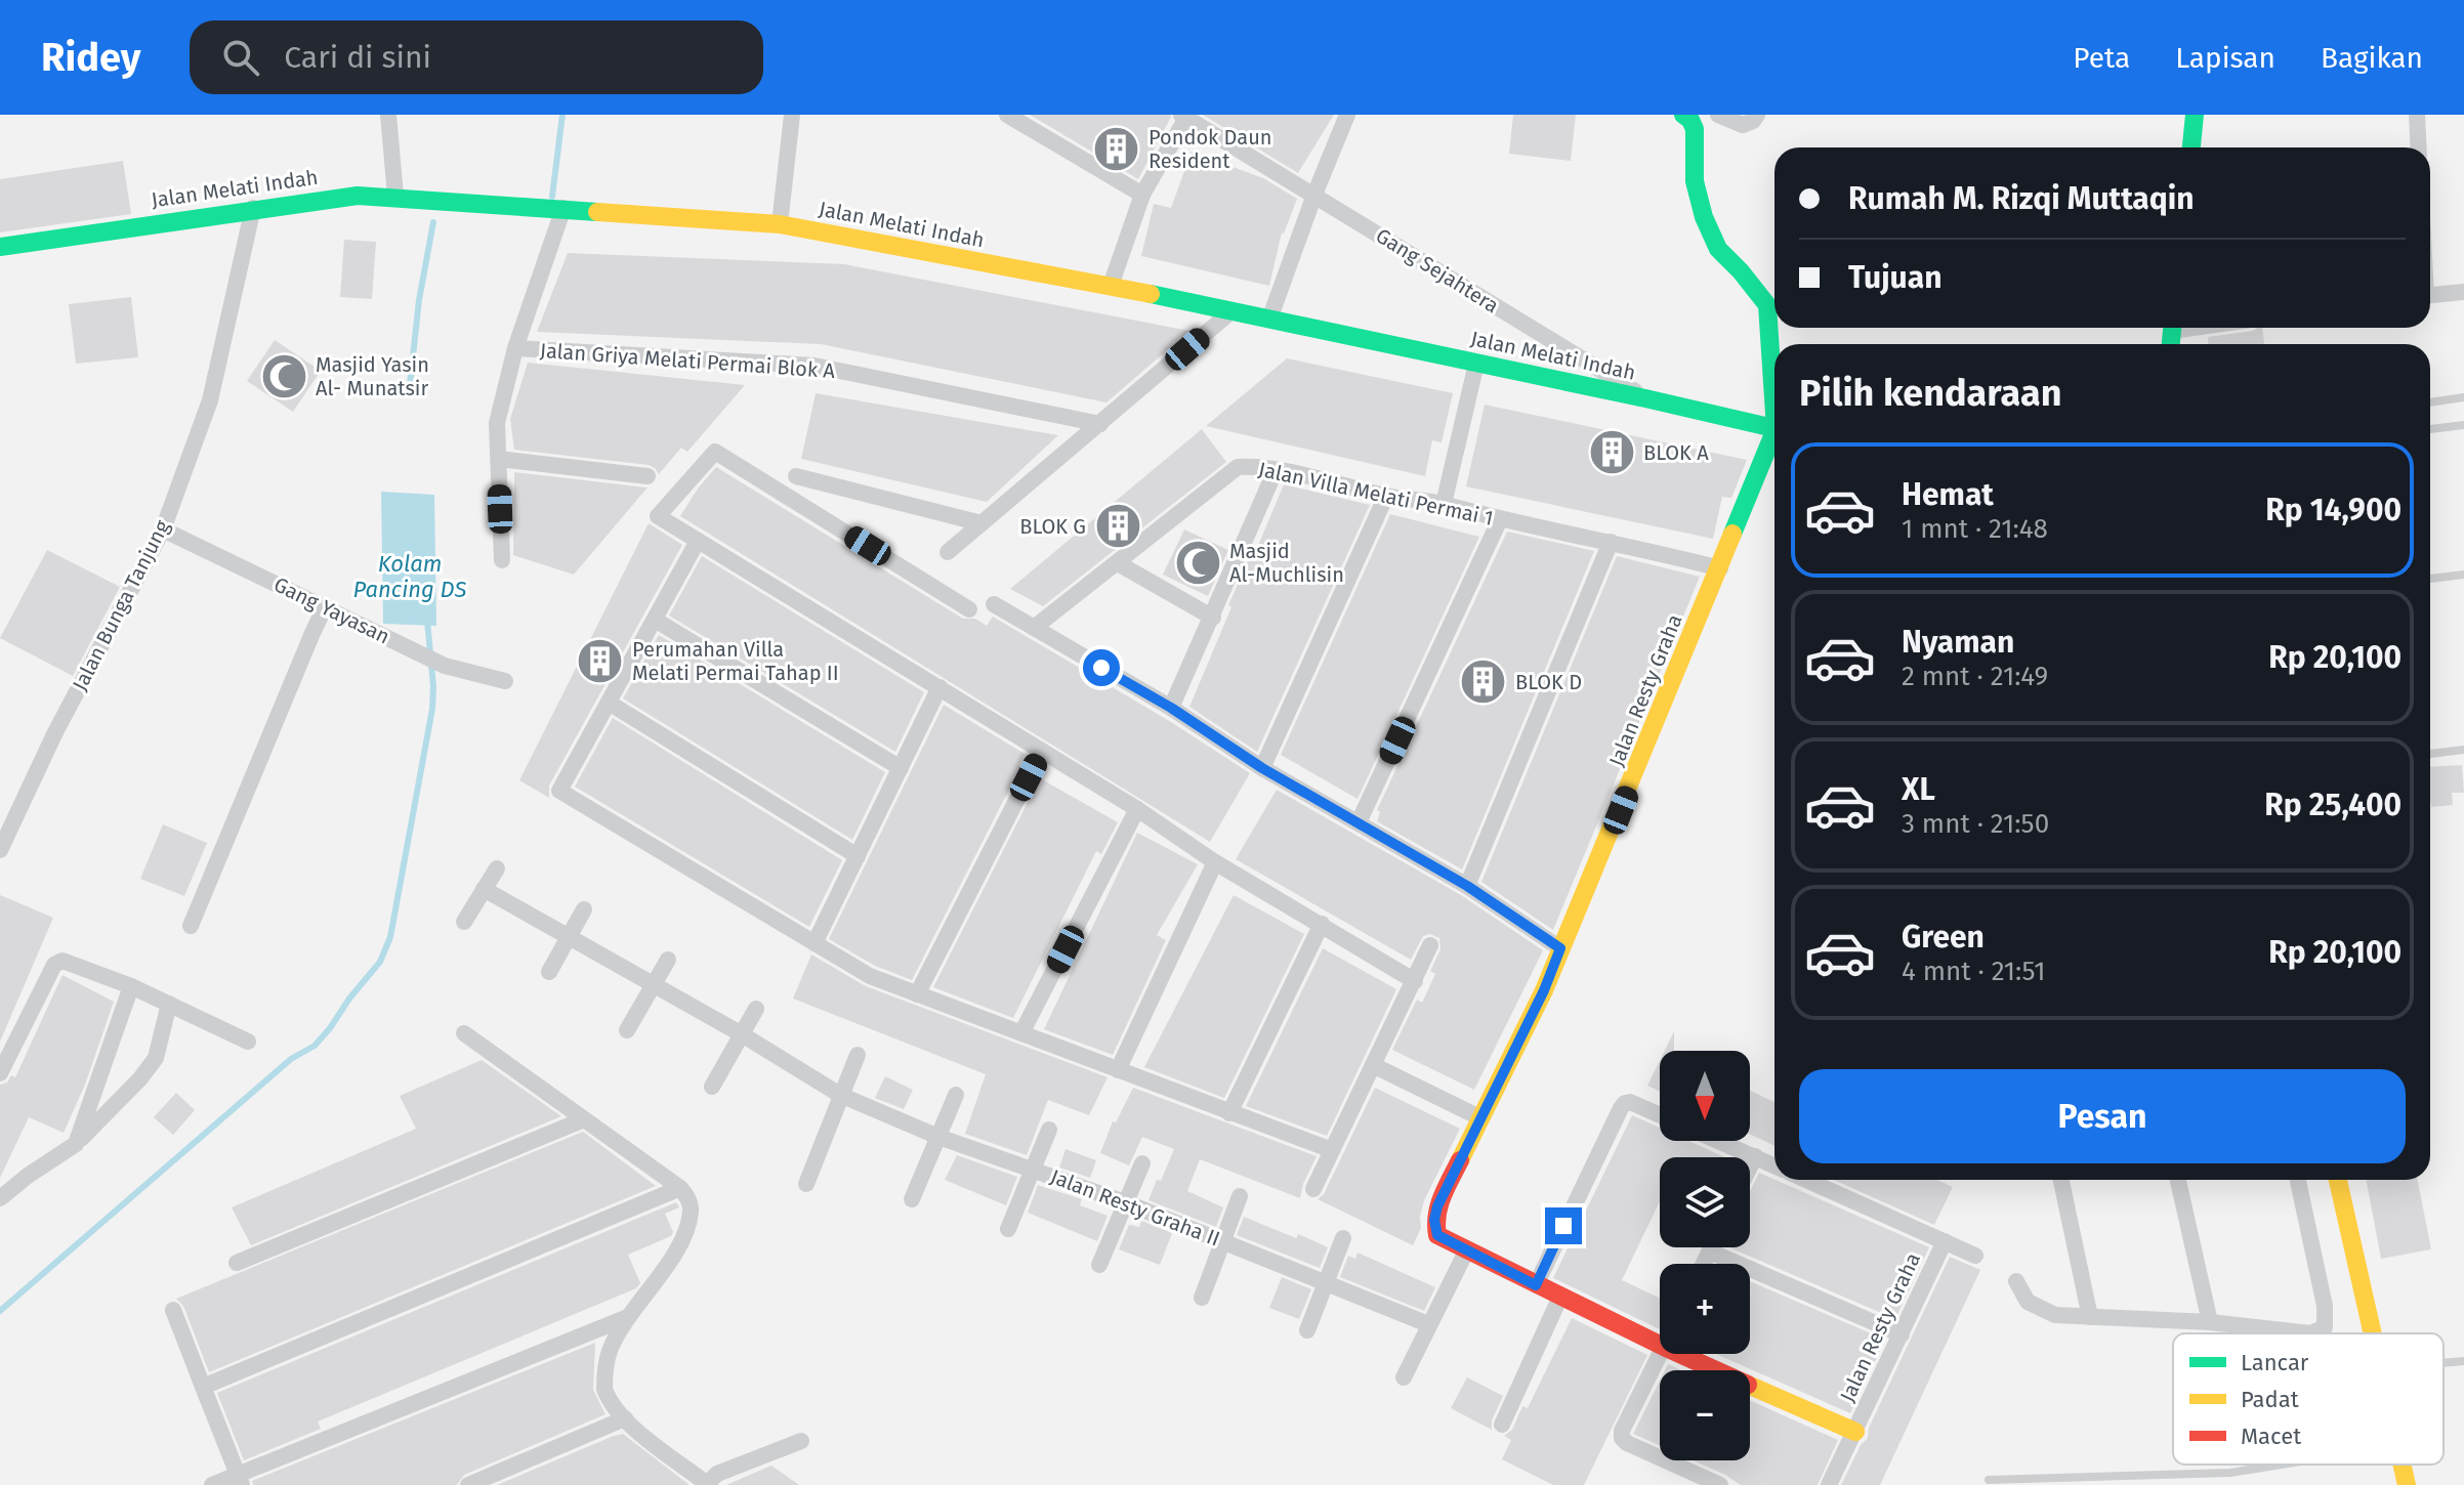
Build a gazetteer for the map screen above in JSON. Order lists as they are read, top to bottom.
{
  "streets": {
    "main road": ["Jalan Melati Indah", "Jalan Resty Graha"],
    "street": [
      "Gang Sejahtera",
      "Jalan Griya Melati Permai Blok A",
      "Jalan Villa Melati Permai 1",
      "Jalan Bunga Tanjung",
      "Gang Yayasan",
      "Jalan Resty Graha II"
    ]
  },
  "crossings": [
    ["Jalan Melati Indah", "Gang Sejahtera"],
    ["Jalan Melati Indah", "Jalan Bunga Tanjung"],
    ["Jalan Villa Melati Permai 1", "Jalan Resty Graha"],
    ["Jalan Bunga Tanjung", "Gang Yayasan"]
  ],
  "water": ["Kolam Pancing DS"],
  "places": {
    "building": [
      "Pondok Daun Resident",
      "BLOK A",
      "BLOK G",
      "Perumahan Villa Melati Permai Tahap II",
      "BLOK D"
    ],
    "mosque": ["Masjid Yasin Al- Munatsir", "Masjid Al-Muchlisin"]
  },
  "legend": ["Lancar", "Padat", "Macet"],
  "north": "bottom",
  "page": {
    "header": "Ridey",
    "search": "Cari di sini",
    "nav": ["Peta", "Lapisan", "Bagikan"],
    "banner": ["Rumah M. Rizqi Muttaqin", "Tujuan"],
    "heading": "Pilih kendaraan",
    "list": [
      {
        "name": "Hemat",
        "note": "1 mnt · 21:48",
        "value": "Rp 14,900"
      },
      {
        "name": "Nyaman",
        "note": "2 mnt · 21:49",
        "value": "Rp 20,100"
      },
      {
        "name": "XL",
        "note": "3 mnt · 21:50",
        "value": "Rp 25,400"
      },
      {
        "name": "Green",
        "note": "4 mnt · 21:51",
        "value": "Rp 20,100"
      }
    ],
    "map_buttons": ["+", "−"],
    "buttons": "Pesan"
  }
}
